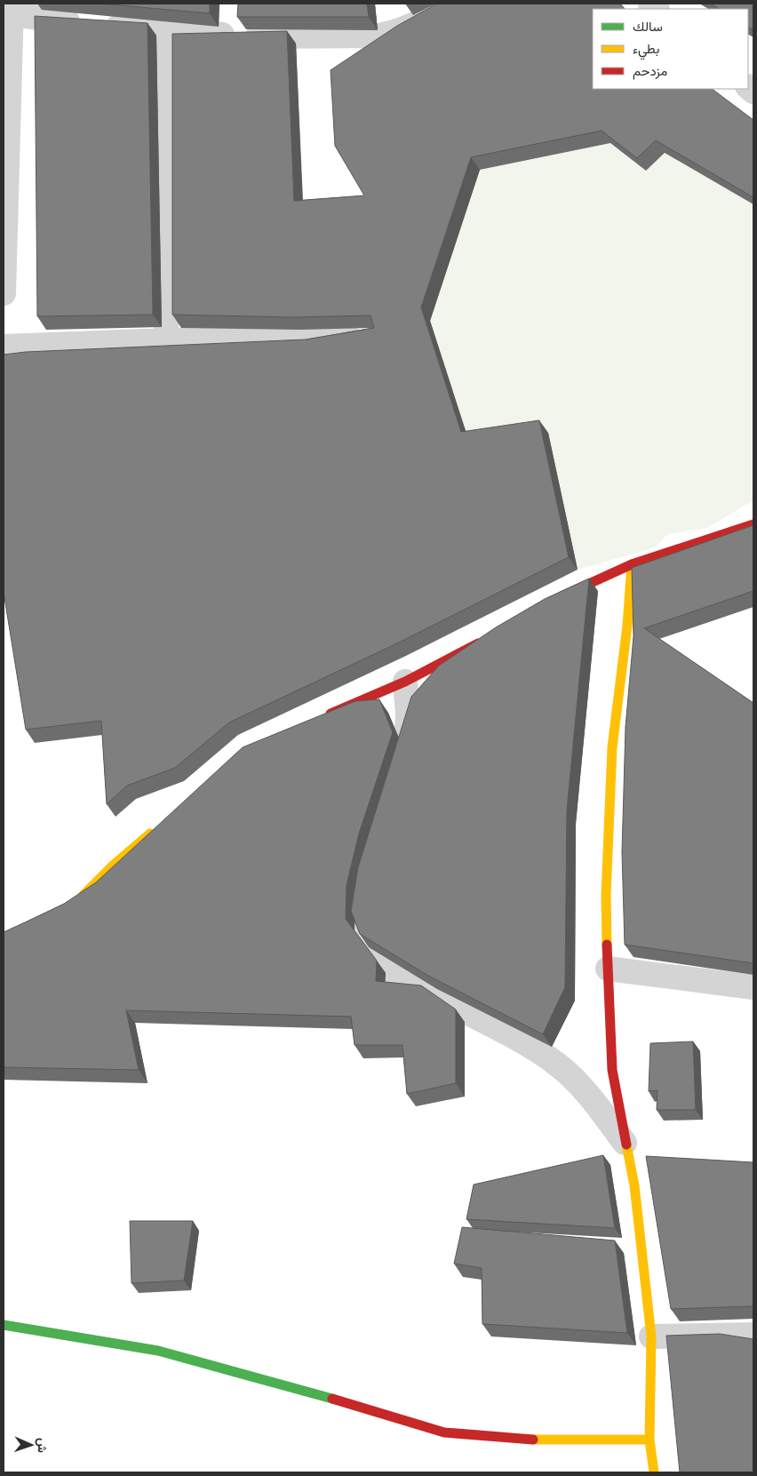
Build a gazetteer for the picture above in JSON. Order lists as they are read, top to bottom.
{
  "legend": ["سالك", "بطيء", "مزدحم"],
  "north": "right"
}
